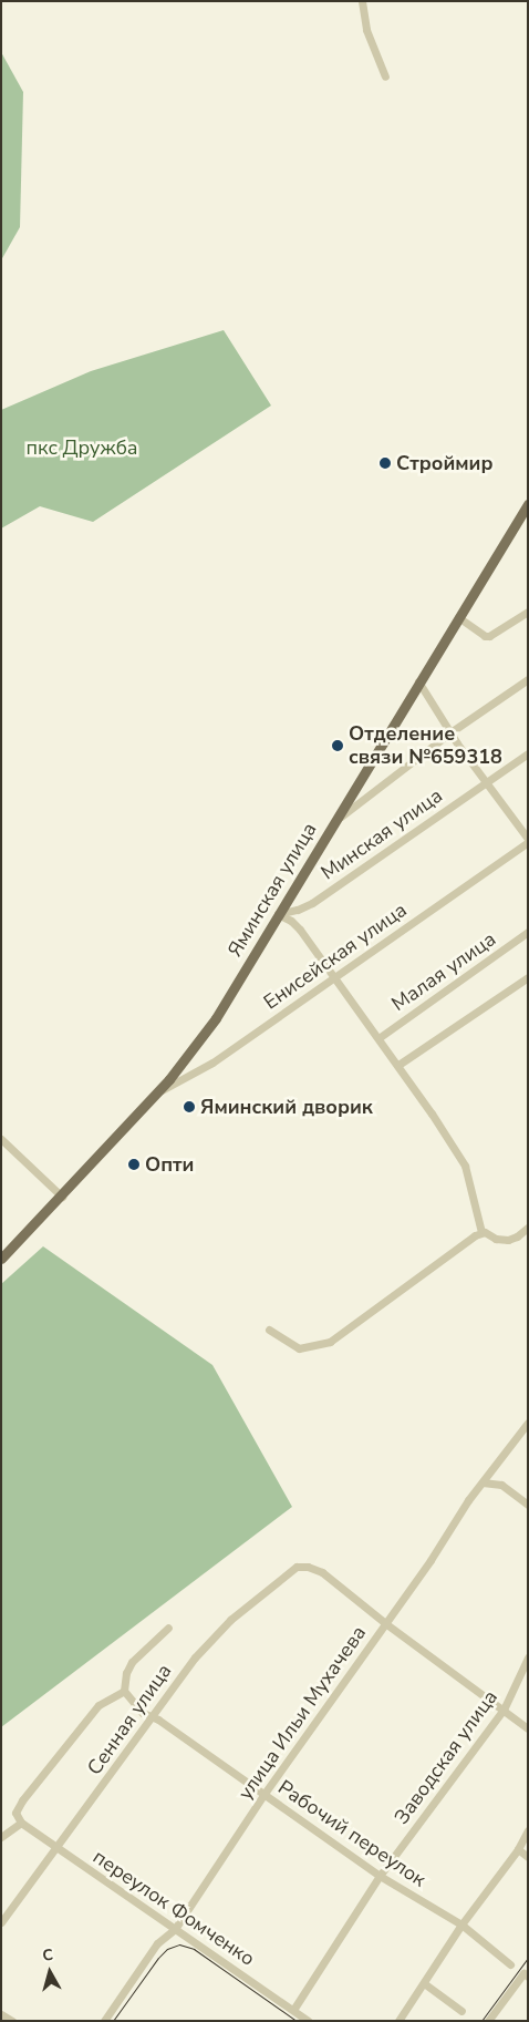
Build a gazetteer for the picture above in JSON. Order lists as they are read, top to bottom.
{
  "streets": {
    "main road": ["Яминская улица"],
    "street": [
      "Минская улица",
      "Енисейская улица",
      "Малая улица",
      "улица Ильи Мухачева",
      "Сенная улица",
      "Заводская улица",
      "Рабочий переулок",
      "переулок Фомченко"
    ]
  },
  "crossings": [
    ["Минская улица", "Яминская улица"],
    ["Яминская улица", "Енисейская улица"],
    ["улица Ильи Мухачева", "Сенная улица"],
    ["улица Ильи Мухачева", "Рабочий переулок"],
    ["улица Ильи Мухачева", "переулок Фомченко"],
    ["Сенная улица", "Рабочий переулок"],
    ["Сенная улица", "переулок Фомченко"],
    ["Заводская улица", "Рабочий переулок"],
    ["Заводская улица", "переулок Фомченко"]
  ],
  "parks": ["пкс Дружба"],
  "places": [
    "Строймир",
    "Отделение связи №659318",
    "Яминский дворик",
    "Опти"
  ],
  "north": "top"
}
